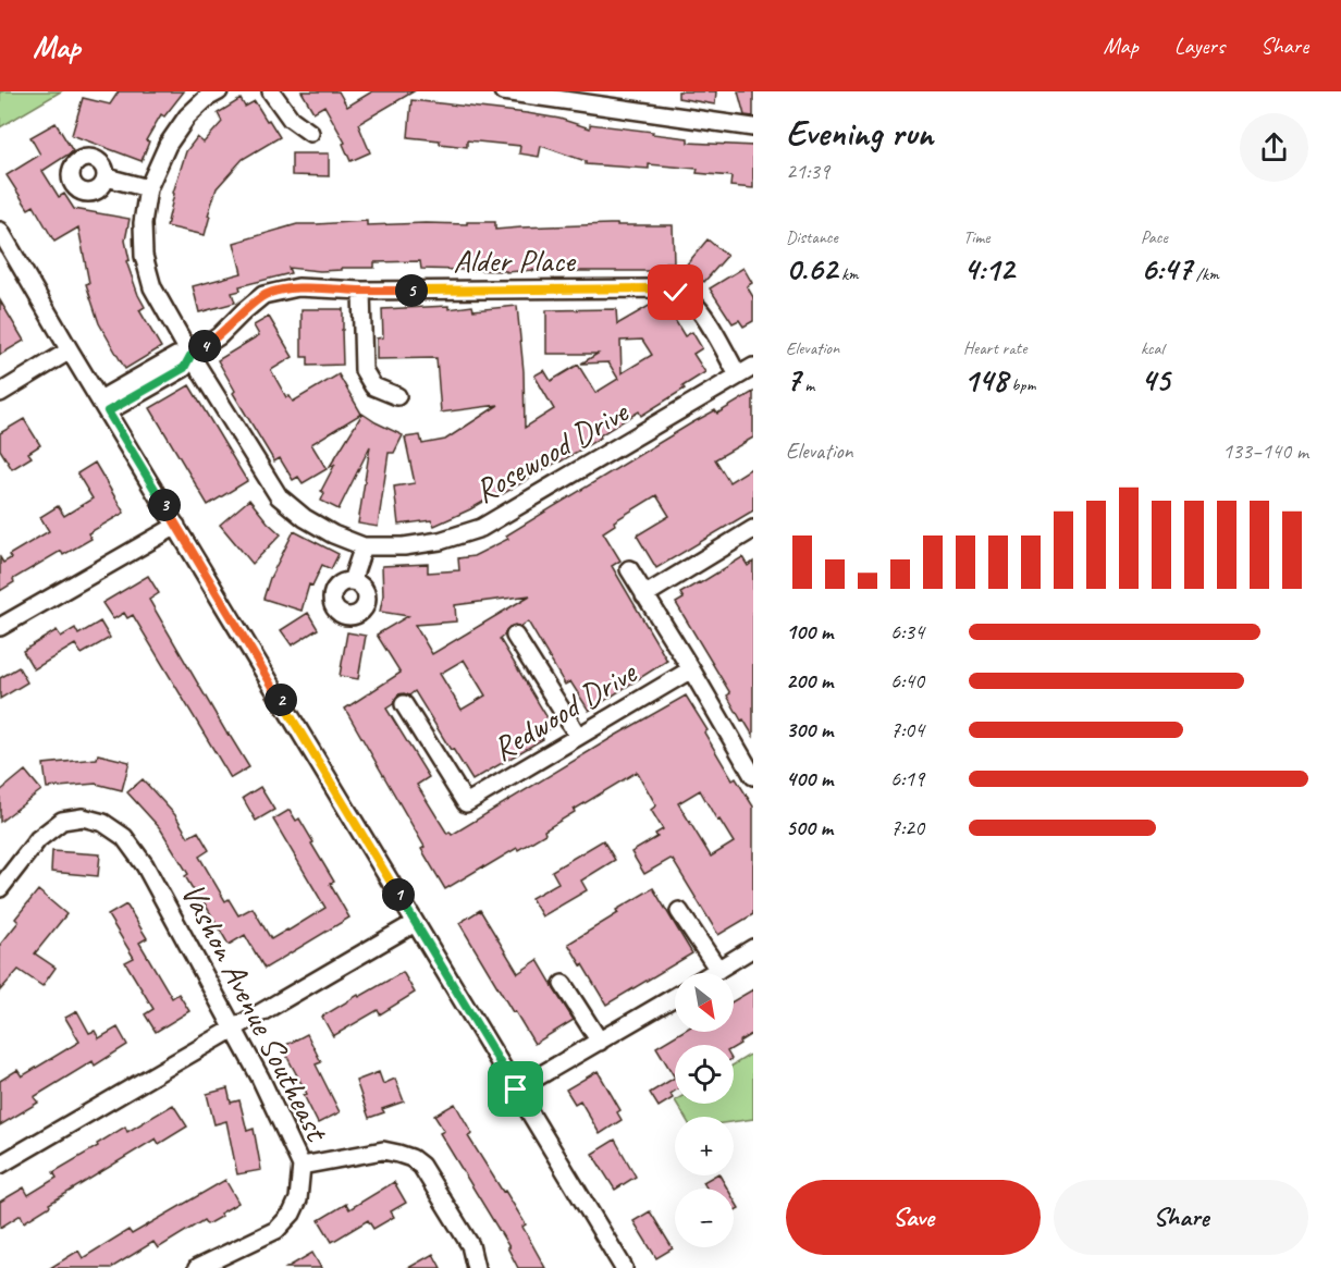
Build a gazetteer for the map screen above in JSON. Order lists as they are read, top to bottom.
{
  "streets": {
    "street": [
      "Alder Place",
      "Rosewood Drive",
      "Redwood Drive",
      "Vashon Avenue Southeast"
    ]
  },
  "crossings": [
    ["Alder Place", "Rosewood Drive"]
  ],
  "north": "bottom right",
  "page": {
    "header": "Map",
    "nav": ["Map", "Layers", "Share"],
    "heading": ["Evening run", "21:39"],
    "stats": [
      ["Distance", "0.62 km"],
      ["Time", "4:12"],
      ["Pace", "6:47 /km"],
      ["Elevation", "7 m"],
      ["Heart rate", "148 bpm"],
      ["kcal", "45"]
    ],
    "pins": [
      "5",
      "4",
      "3",
      "2",
      "1"
    ],
    "chart": ["Elevation", "133–140 m"],
    "list": [
      {
        "name": "100 m",
        "note": "6:34"
      },
      {
        "name": "200 m",
        "note": "6:40"
      },
      {
        "name": "300 m",
        "note": "7:04"
      },
      {
        "name": "400 m",
        "note": "6:19"
      },
      {
        "name": "500 m",
        "note": "7:20"
      }
    ],
    "map_buttons": ["+", "−"],
    "buttons": ["Save", "Share"]
  }
}
